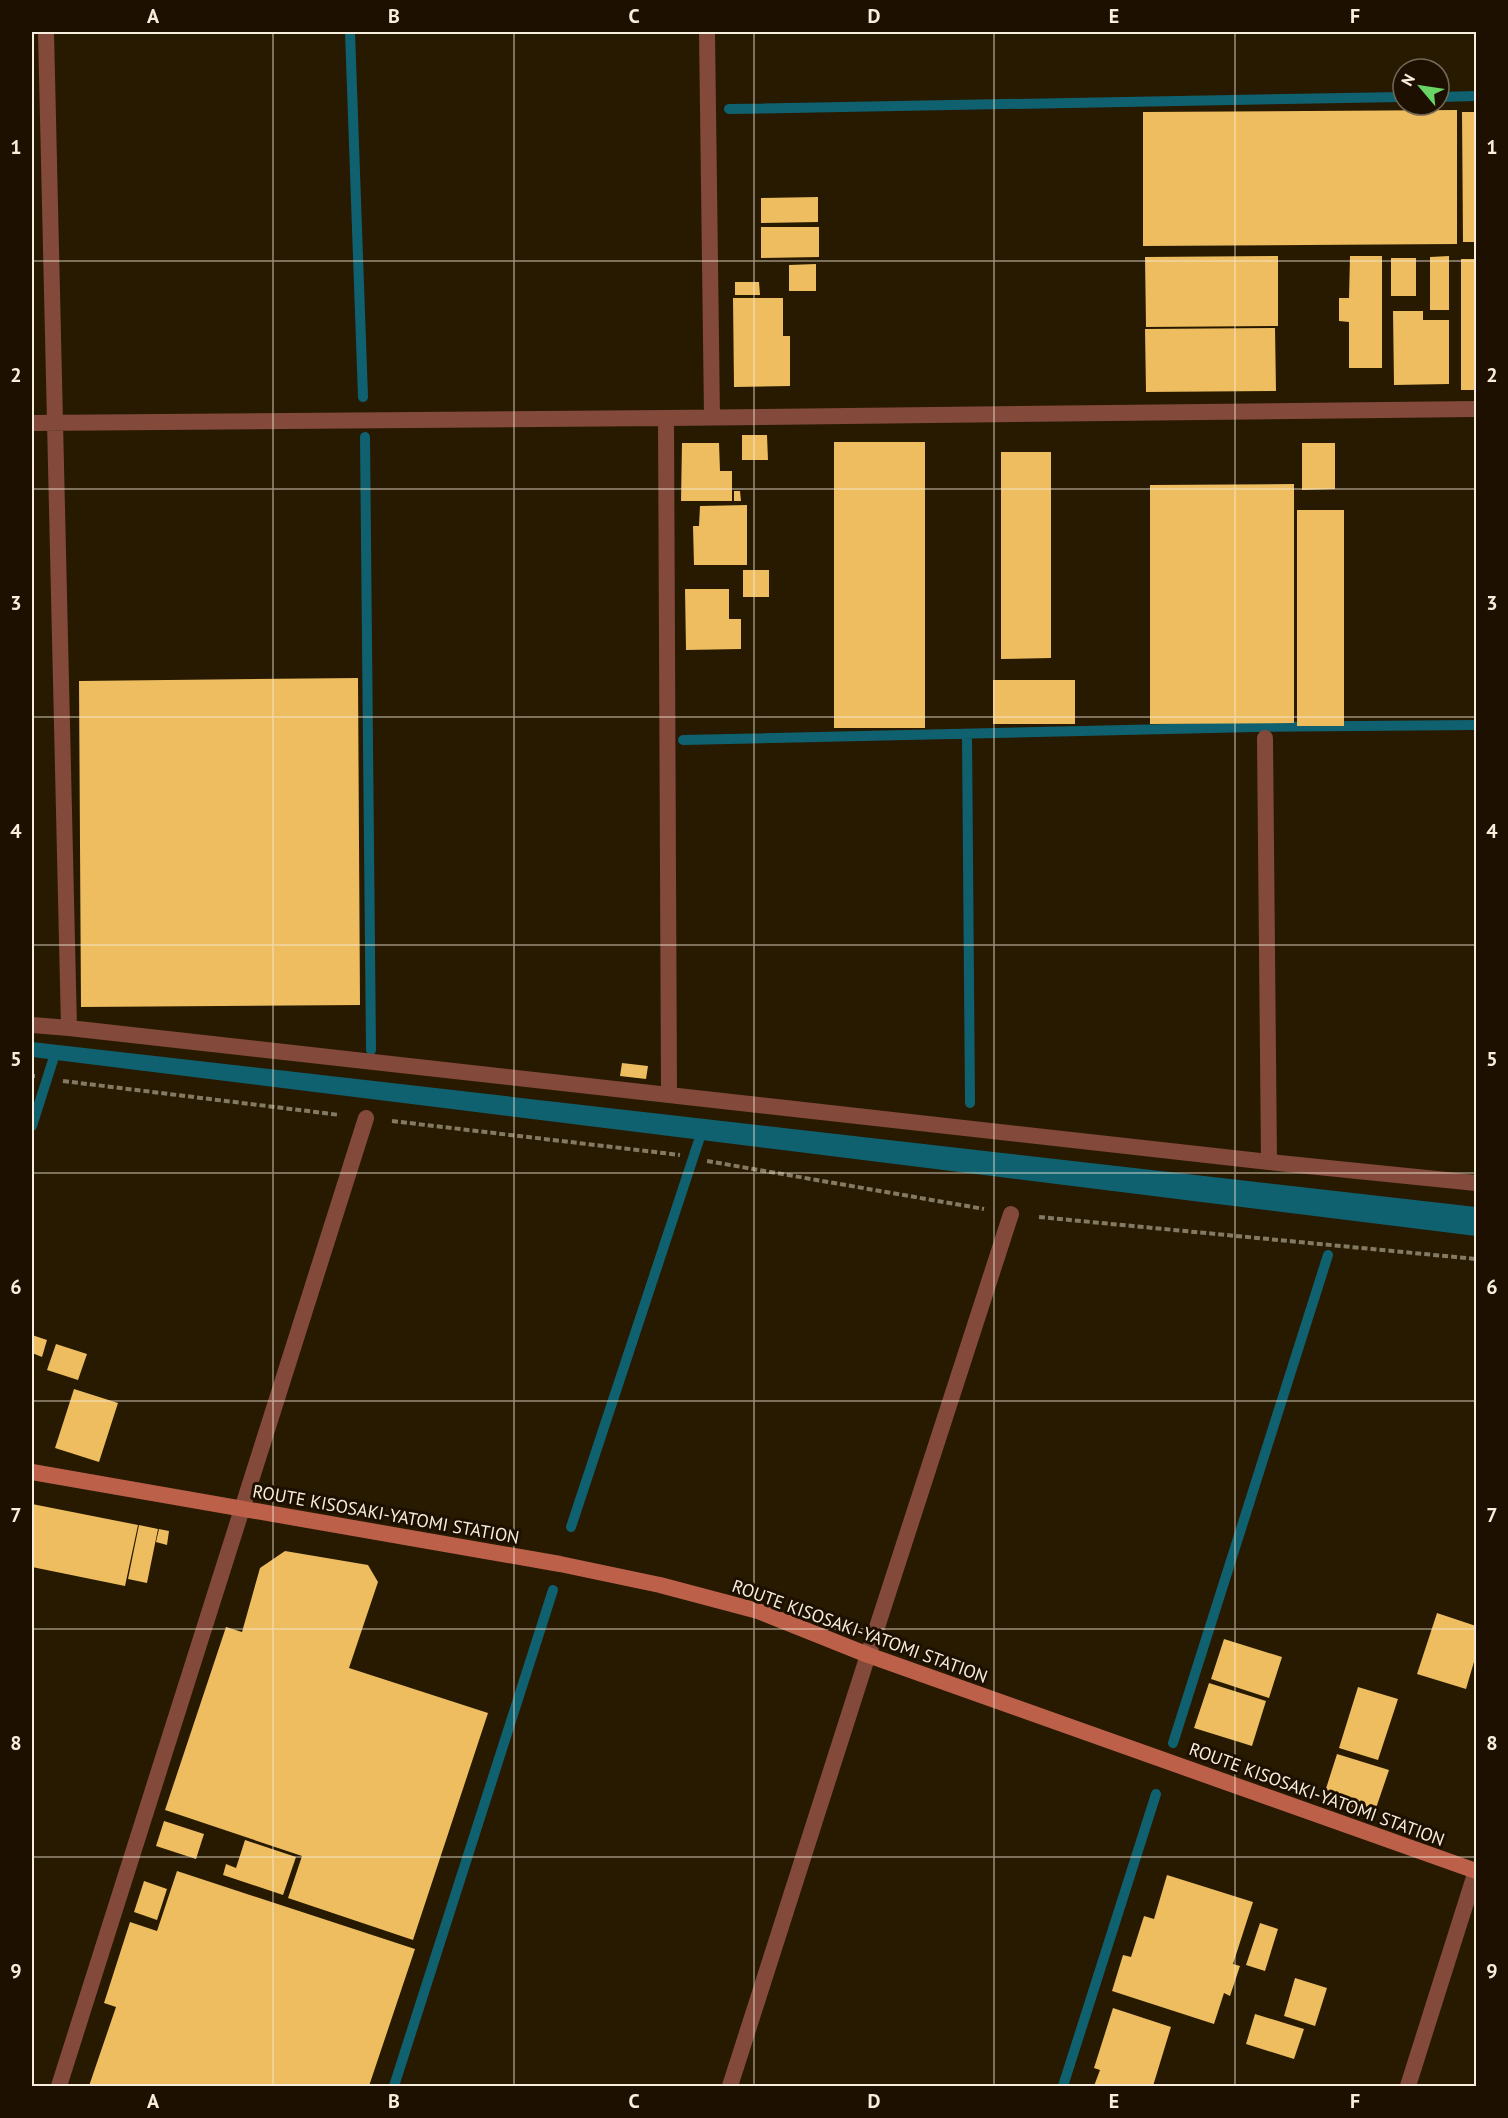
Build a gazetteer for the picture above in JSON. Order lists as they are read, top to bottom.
{
  "streets": {
    "main road": ["ROUTE KISOSAKI-YATOMI STATION"]
  },
  "north": "top left",
  "grid": {
    "columns": [
      "A",
      "B",
      "C",
      "D",
      "E",
      "F"
    ],
    "rows": [
      "1",
      "2",
      "3",
      "4",
      "5",
      "6",
      "7",
      "8",
      "9"
    ]
  }
}
